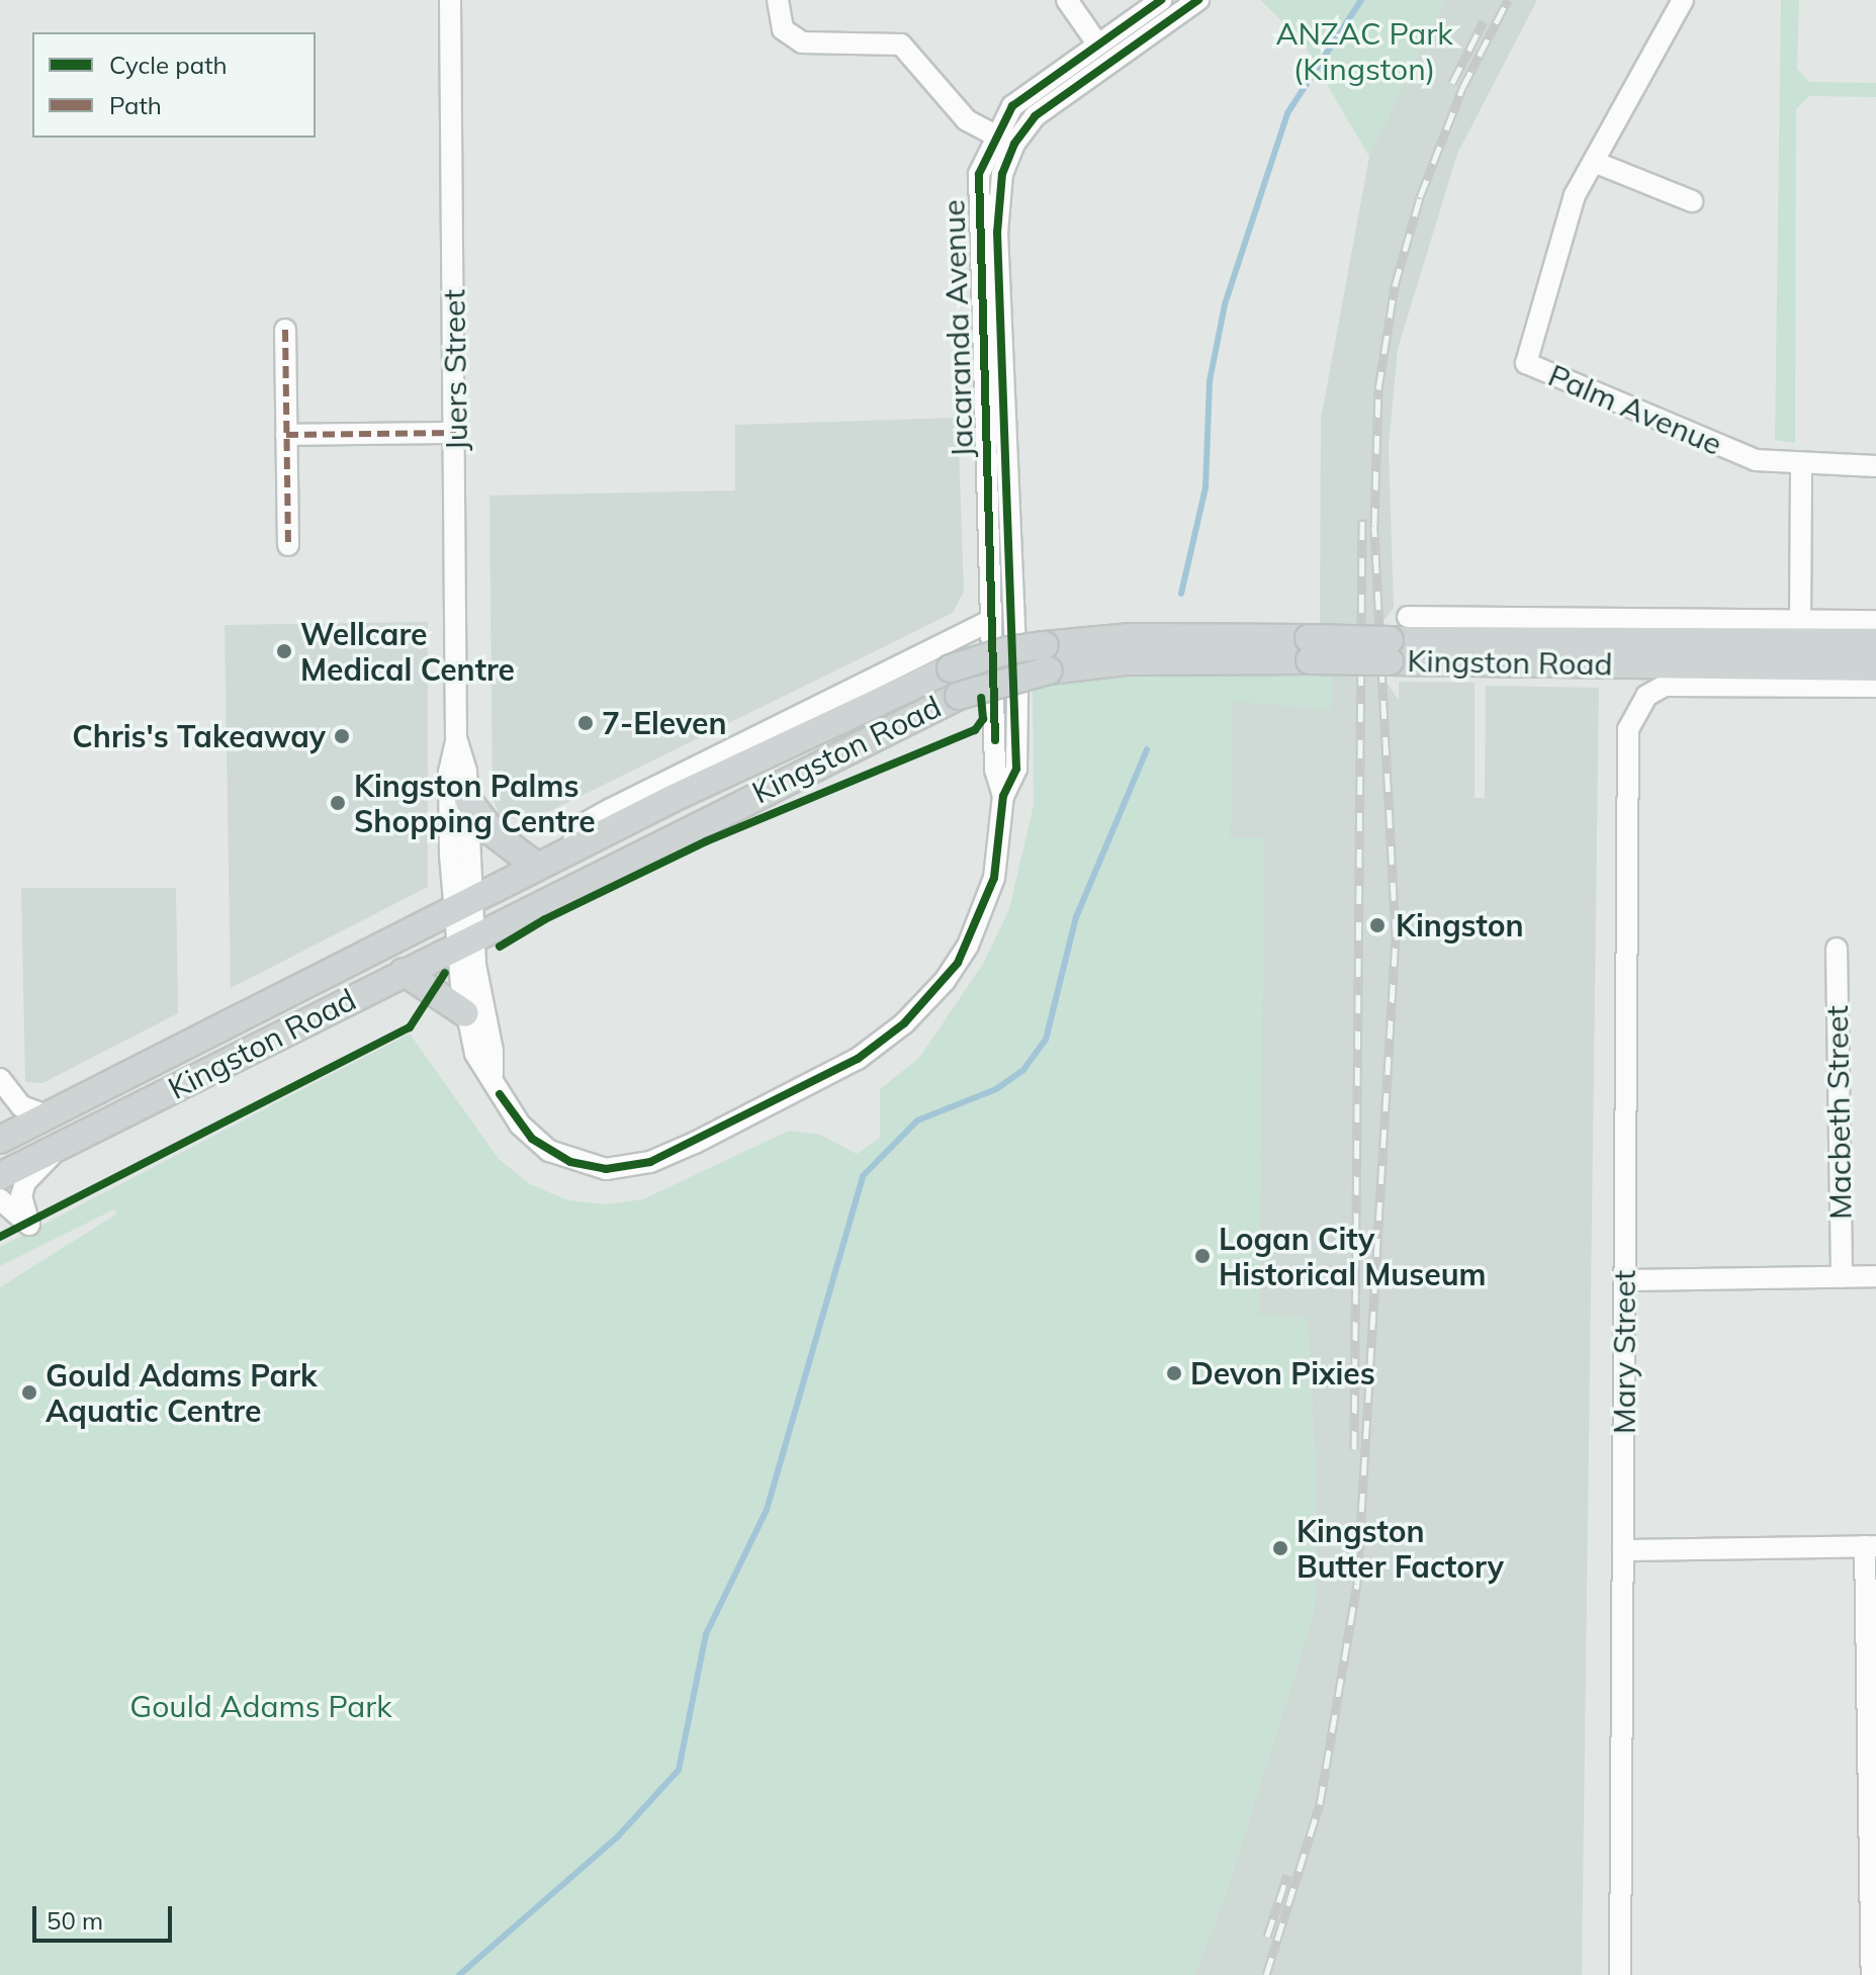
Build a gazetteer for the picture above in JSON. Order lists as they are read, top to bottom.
{
  "streets": {
    "main road": ["Kingston Road"],
    "street": [
      "Jacaranda Avenue",
      "Juers Street",
      "Palm Avenue",
      "Macbeth Street",
      "Mary Street"
    ]
  },
  "crossings": [
    ["Jacaranda Avenue", "Juers Street"],
    ["Jacaranda Avenue", "Kingston Road"],
    ["Juers Street", "Kingston Road"]
  ],
  "parks": ["ANZAC Park (Kingston)", "Gould Adams Park"],
  "places": [
    "Wellcare Medical Centre",
    "7-Eleven",
    "Chris's Takeaway",
    "Kingston Palms Shopping Centre",
    "Kingston",
    "Logan City Historical Museum",
    "Devon Pixies",
    "Gould Adams Park Aquatic Centre",
    "Kingston Butter Factory"
  ],
  "legend": ["Cycle path", "Path"],
  "scale_bar": "50 m"
}
